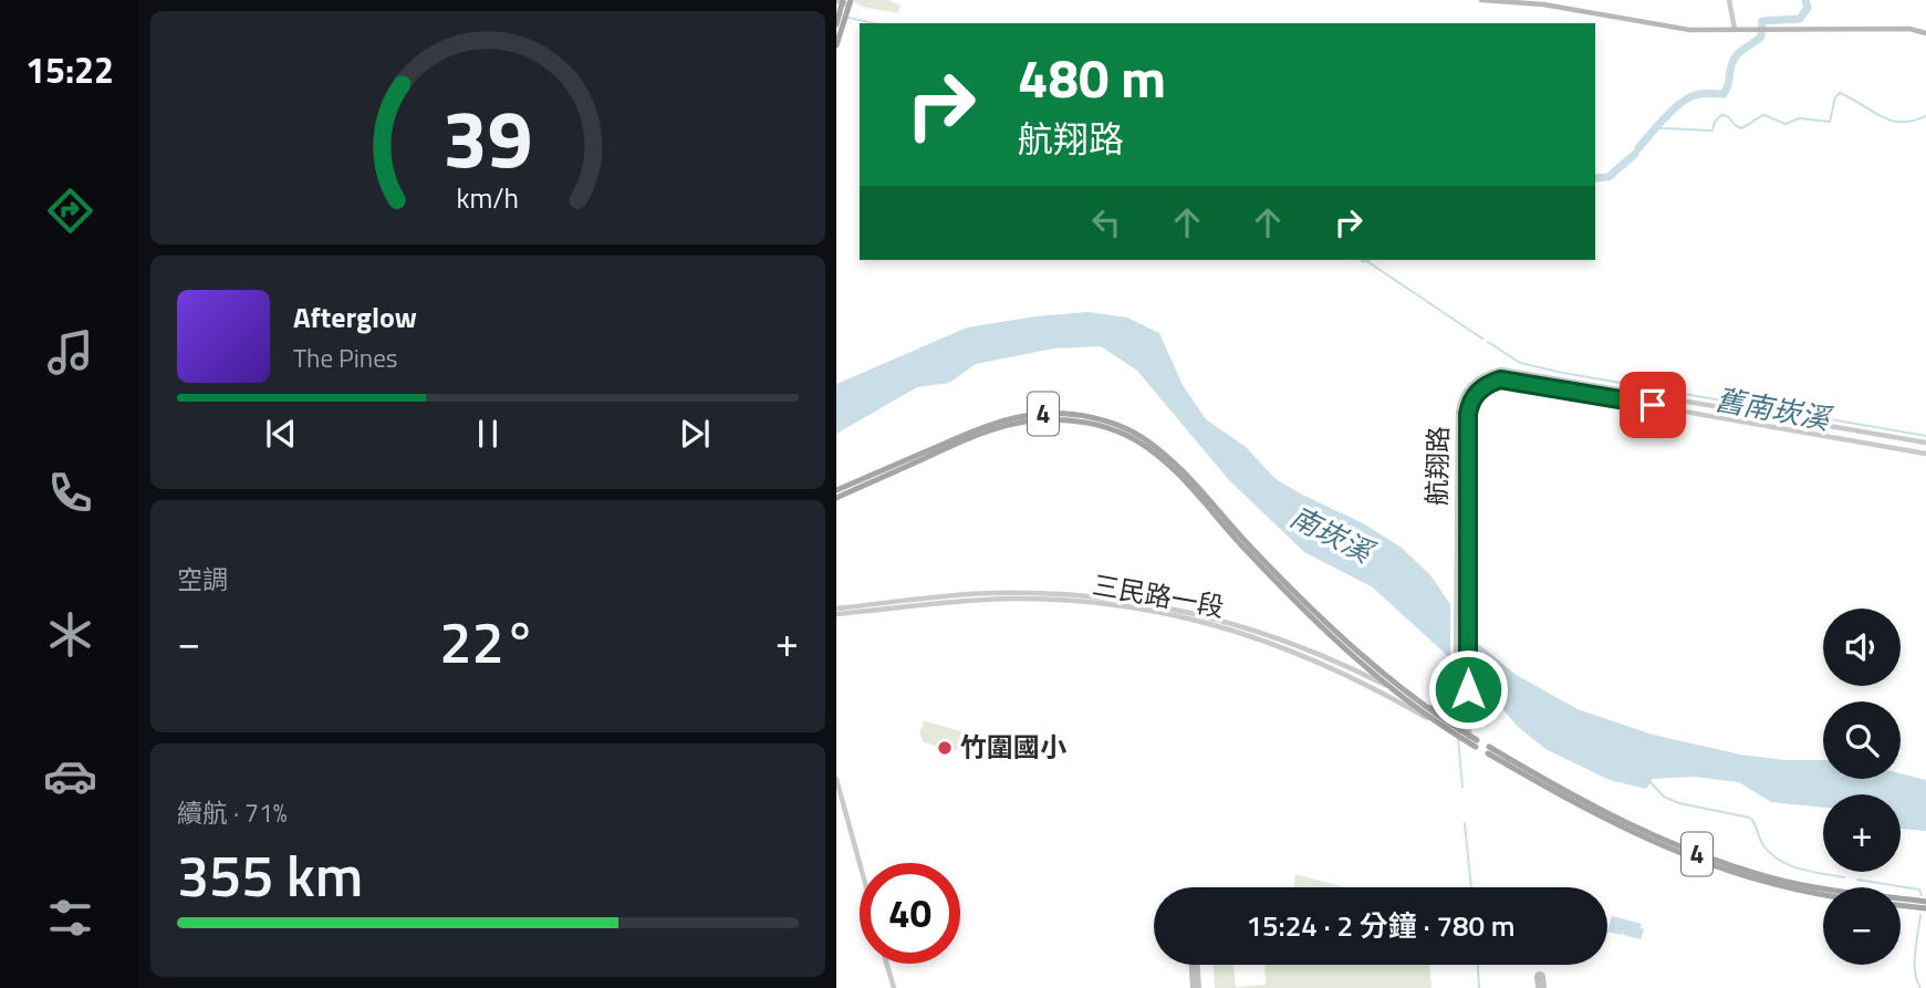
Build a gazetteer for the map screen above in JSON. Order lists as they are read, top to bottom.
{
  "streets": {
    "main road": ["4", "三民路一段"],
    "street": ["航翔路"]
  },
  "crossings": [
    ["4", "航翔路"],
    ["4", "三民路一段"],
    ["航翔路", "三民路一段"]
  ],
  "water": ["舊南崁溪", "南崁溪"],
  "places": ["竹圍國小"],
  "page": {
    "tabs": "15:22",
    "turn": ["480 m", "航翔路"],
    "song": ["Afterglow", "The Pines"],
    "tile": [
      "空調",
      ["續航 · 71%", "355 km"]
    ],
    "map_buttons": ["+", "−"],
    "heat": ["−", "22°", "+"],
    "limit": "40",
    "trip": "15:24 · 2 分鐘 · 780 m",
    "gauge": ["39", "km/h"]
  }
}
